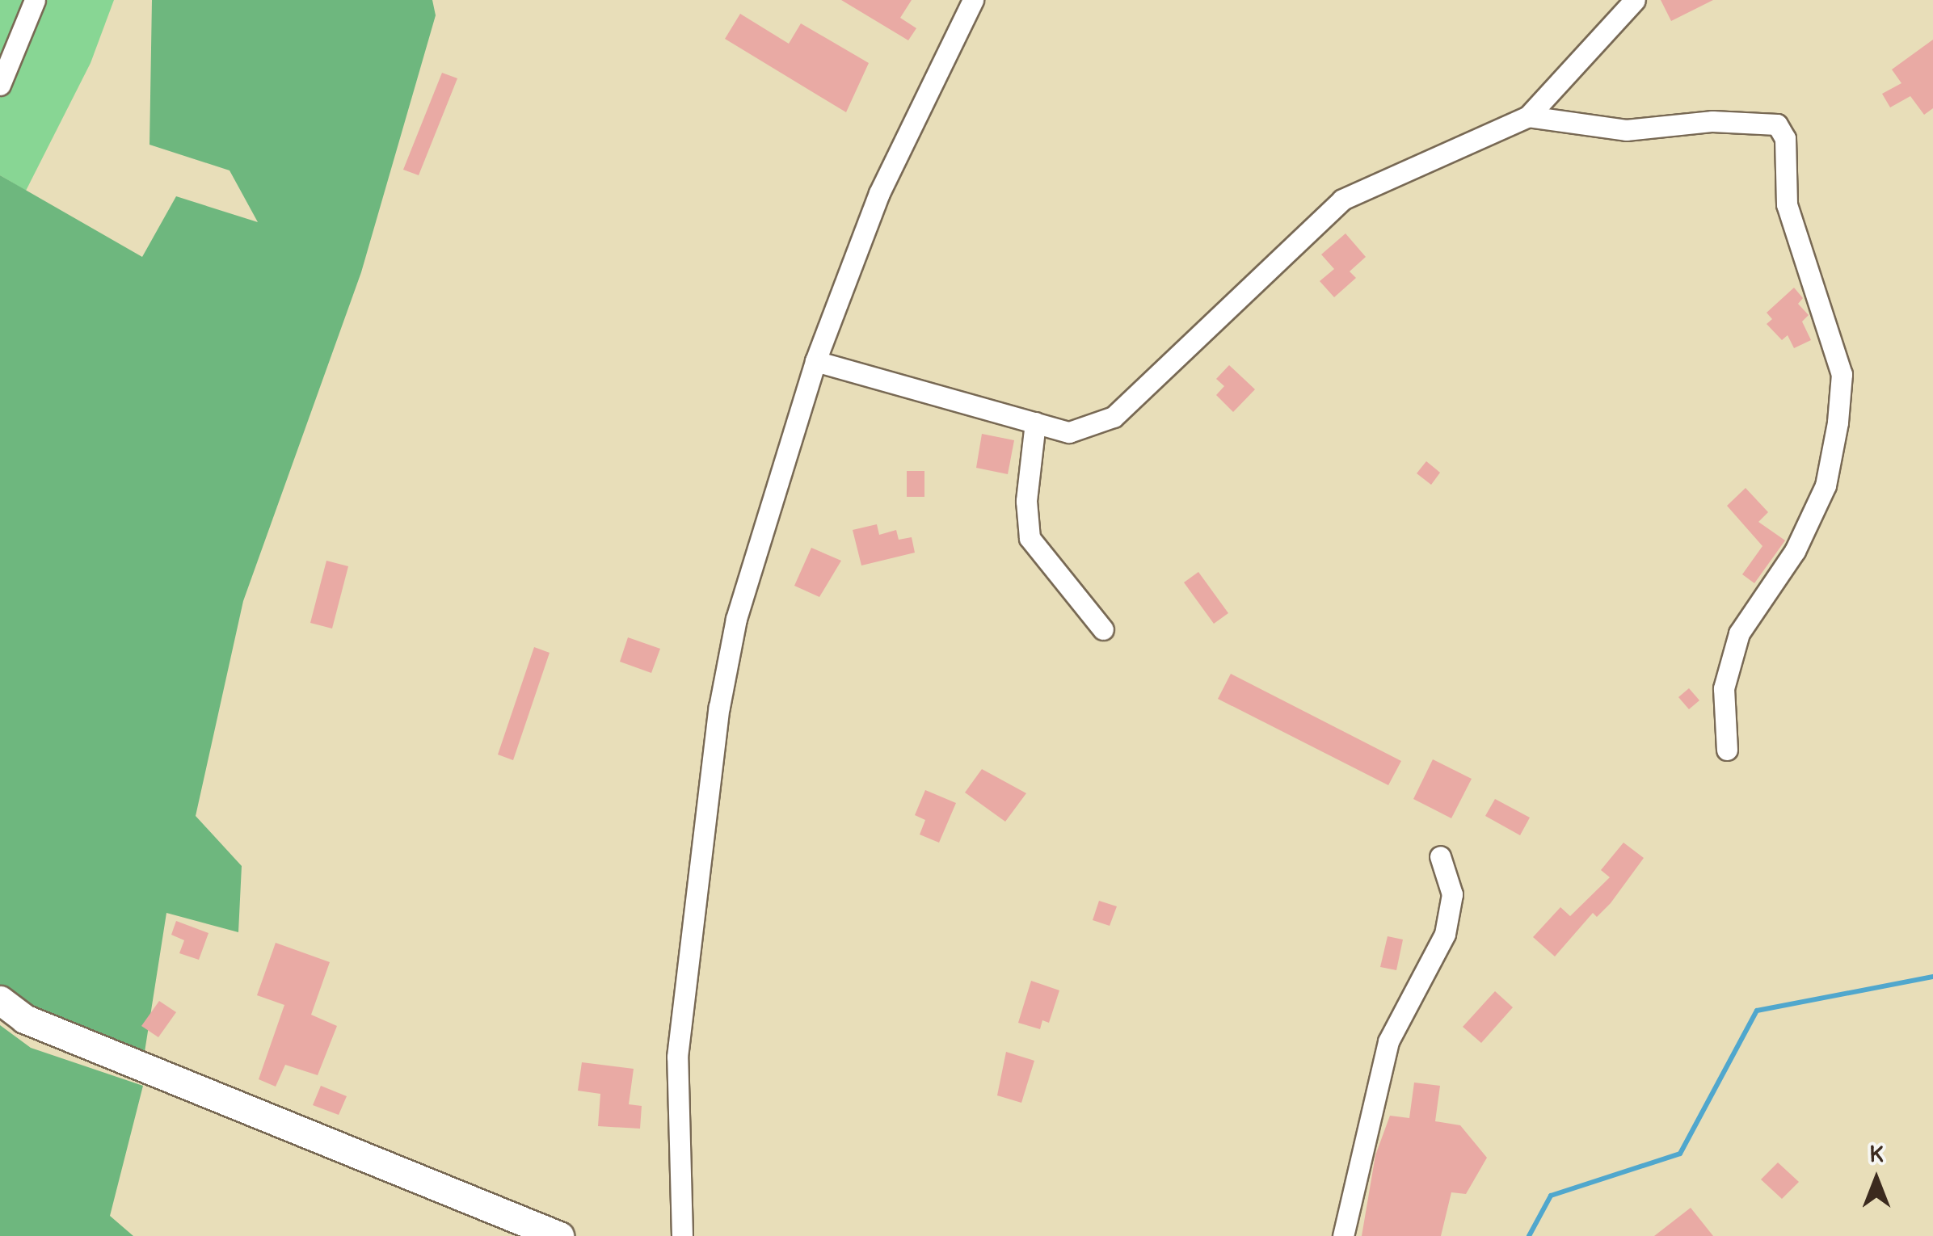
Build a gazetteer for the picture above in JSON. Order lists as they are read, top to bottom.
{
  "north": "top"
}
